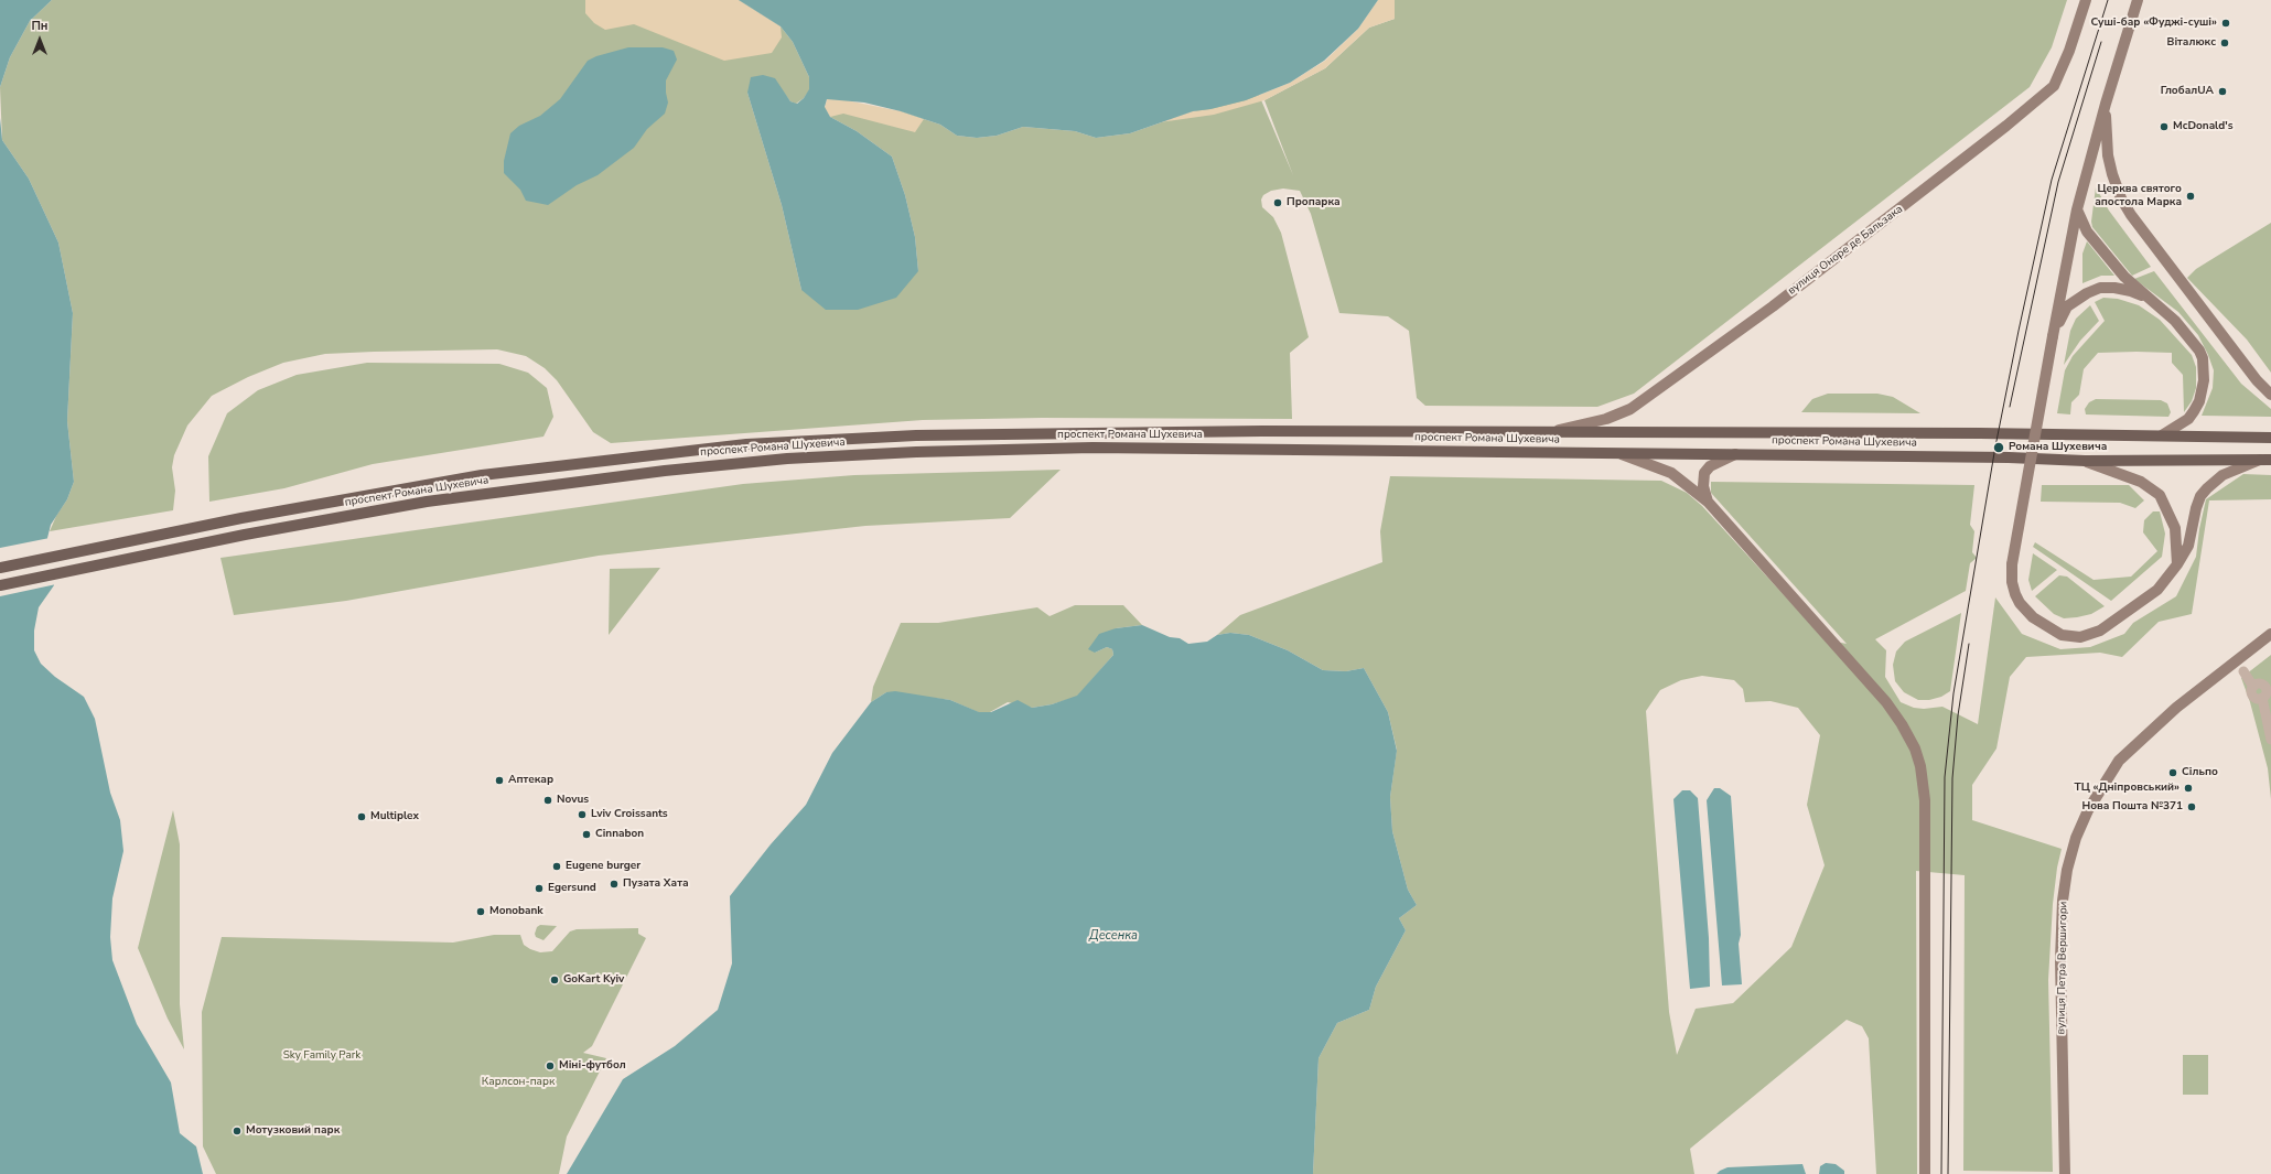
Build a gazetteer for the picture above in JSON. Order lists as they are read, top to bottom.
{
  "streets": {
    "main road": ["вулиця Оноре де Бальзака", "проспект Романа Шухевича", "вулиця Петра Вершигори"]
  },
  "crossings": [
    ["вулиця Оноре де Бальзака", "проспект Романа Шухевича"]
  ],
  "water": ["Десенка"],
  "parks": ["Sky Family Park", "Карлсон-парк"],
  "places": [
    "Суші-бар «Фуджі-суші»",
    "Віталюкс",
    "ГлобалUA",
    "McDonald's",
    "Церква святого апостола Марка",
    "Пропарка",
    "Романа Шухевича",
    "Сільпо",
    "Аптекар",
    "ТЦ «Дніпровський»",
    "Novus",
    "Нова Пошта №371",
    "Lviv Croissants",
    "Multiplex",
    "Cinnabon",
    "Eugene burger",
    "Пузата Хата",
    "Egersund",
    "Monobank",
    "GoKart Kyiv",
    "Міні-футбол",
    "Мотузковий парк"
  ],
  "north": "top"
}
